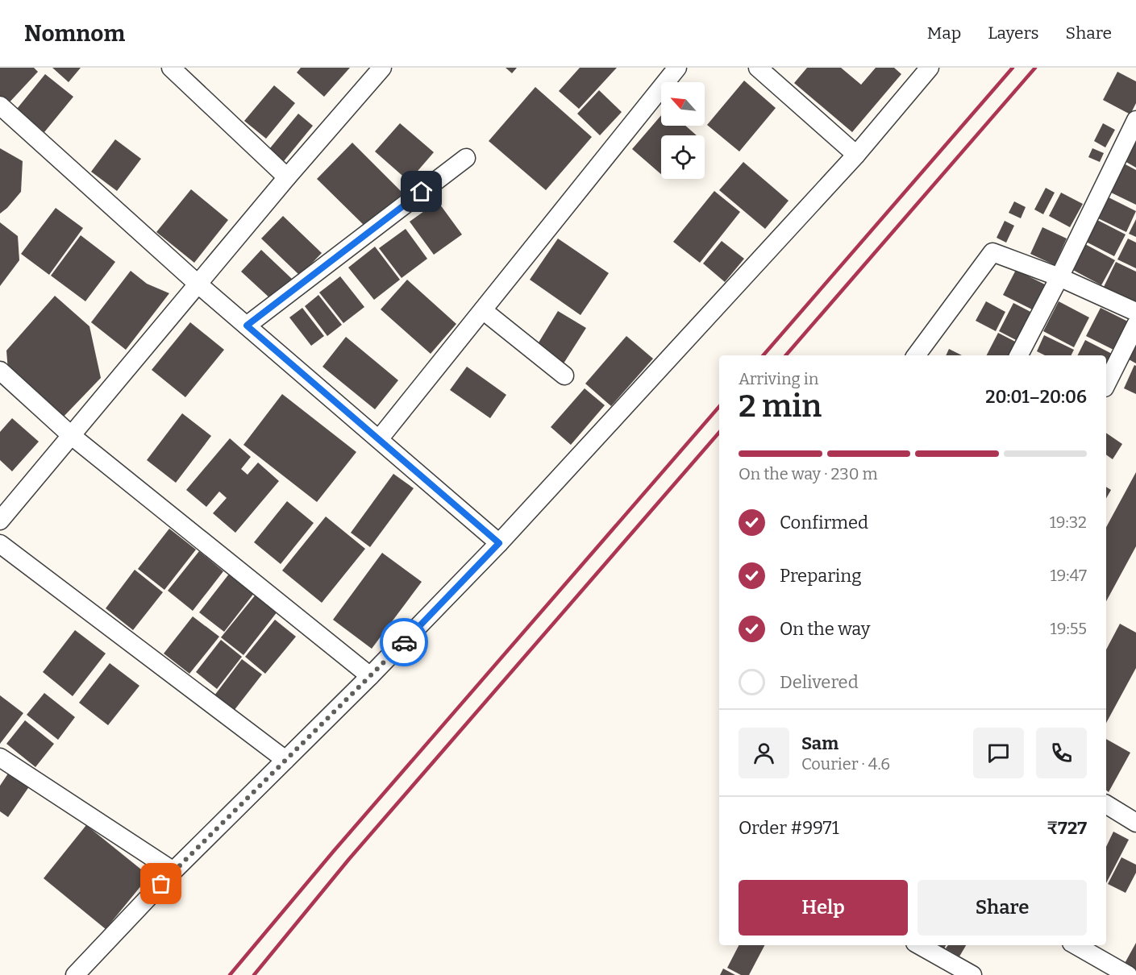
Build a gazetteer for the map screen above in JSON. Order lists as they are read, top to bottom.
{
  "north": "top left",
  "page": {
    "header": "Nomnom",
    "nav": ["Map", "Layers", "Share"],
    "heading": ["2 min", "Arriving in", "20:01–20:06"],
    "panel": [
      "Sam",
      "Courier · 4.6",
      "Order #9971",
      "₹727"
    ],
    "bar": "On the way · 230 m",
    "list": [
      ["Confirmed", "19:32"],
      ["Preparing", "19:47"],
      ["On the way", "19:55"],
      "Delivered"
    ],
    "buttons": ["Help", "Share"]
  }
}
